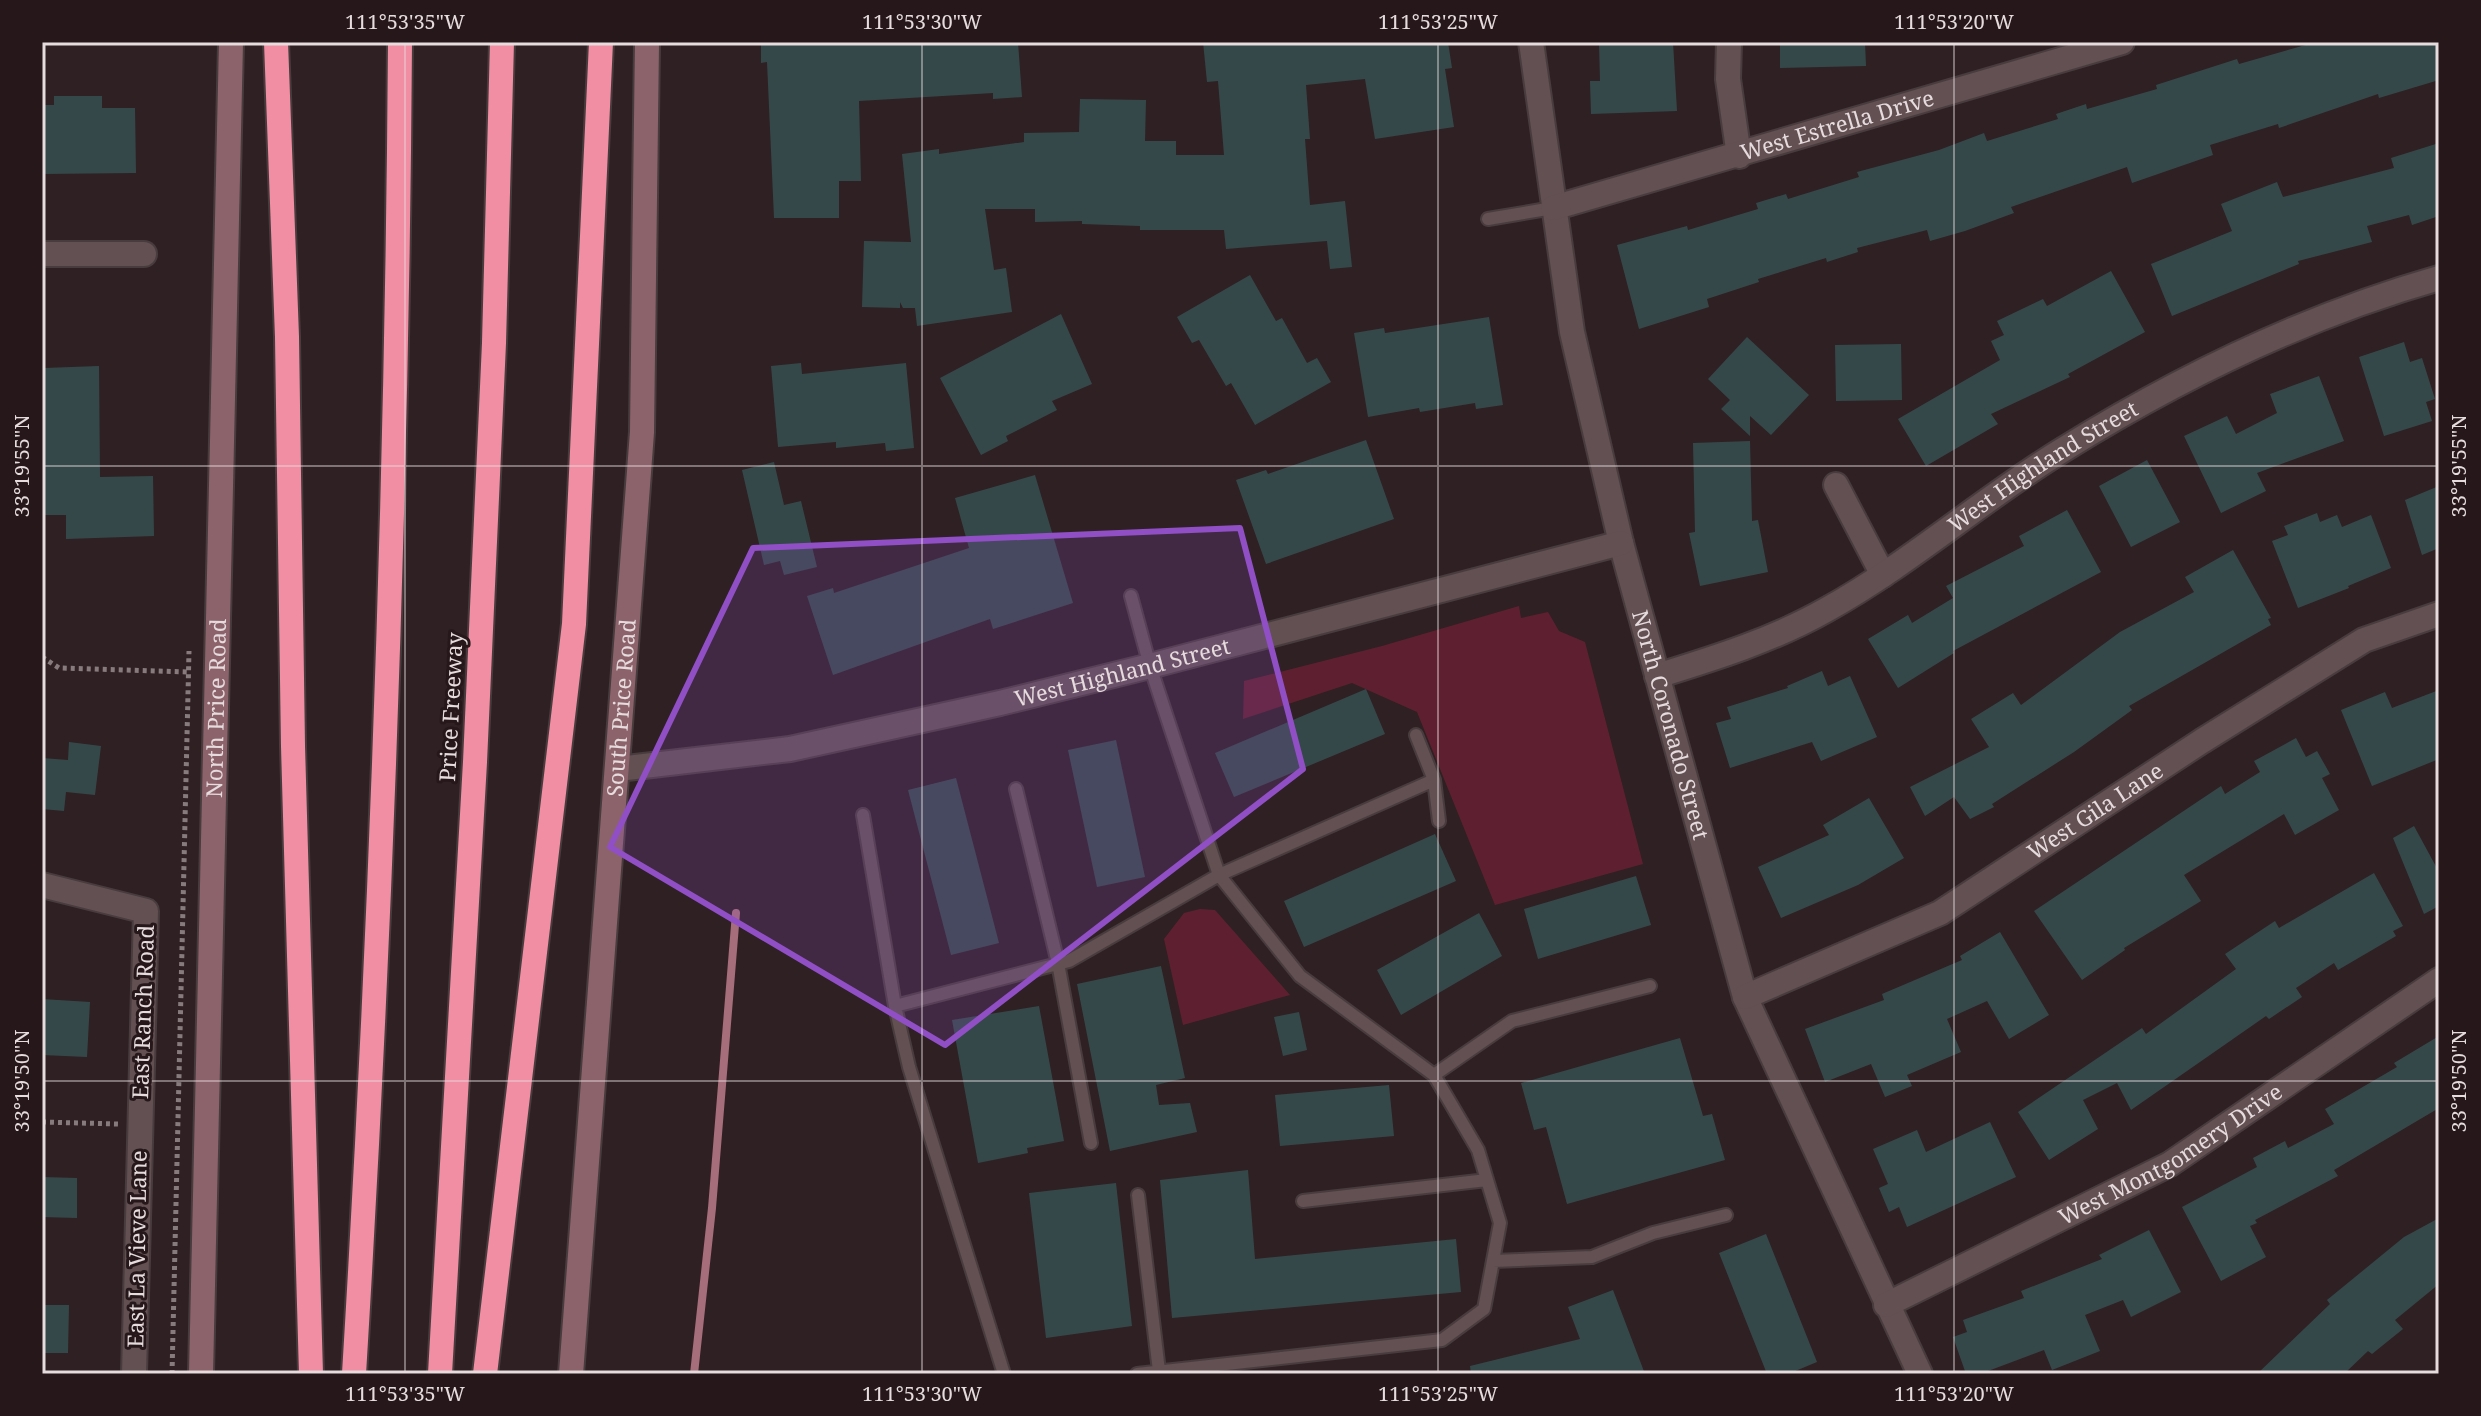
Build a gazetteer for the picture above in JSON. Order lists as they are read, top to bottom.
{
  "streets": {
    "highway": ["Price Freeway"],
    "main road": ["North Price Road", "South Price Road"],
    "street": [
      "West Estrella Drive",
      "West Highland Street",
      "North Coronado Street",
      "West Gila Lane",
      "East Ranch Road",
      "West Montgomery Drive",
      "East La Vieve Lane"
    ]
  },
  "crossings": [
    ["West Estrella Drive", "North Coronado Street"],
    ["West Highland Street", "South Price Road"],
    ["West Highland Street", "North Coronado Street"],
    ["North Coronado Street", "West Gila Lane"],
    ["North Coronado Street", "West Montgomery Drive"],
    ["East Ranch Road", "East La Vieve Lane"]
  ],
  "coordinates": [
    "111°53'35\"W",
    "111°53'30\"W",
    "111°53'25\"W",
    "111°53'20\"W",
    "33°19'55\"N",
    "33°19'50\"N"
  ]
}
